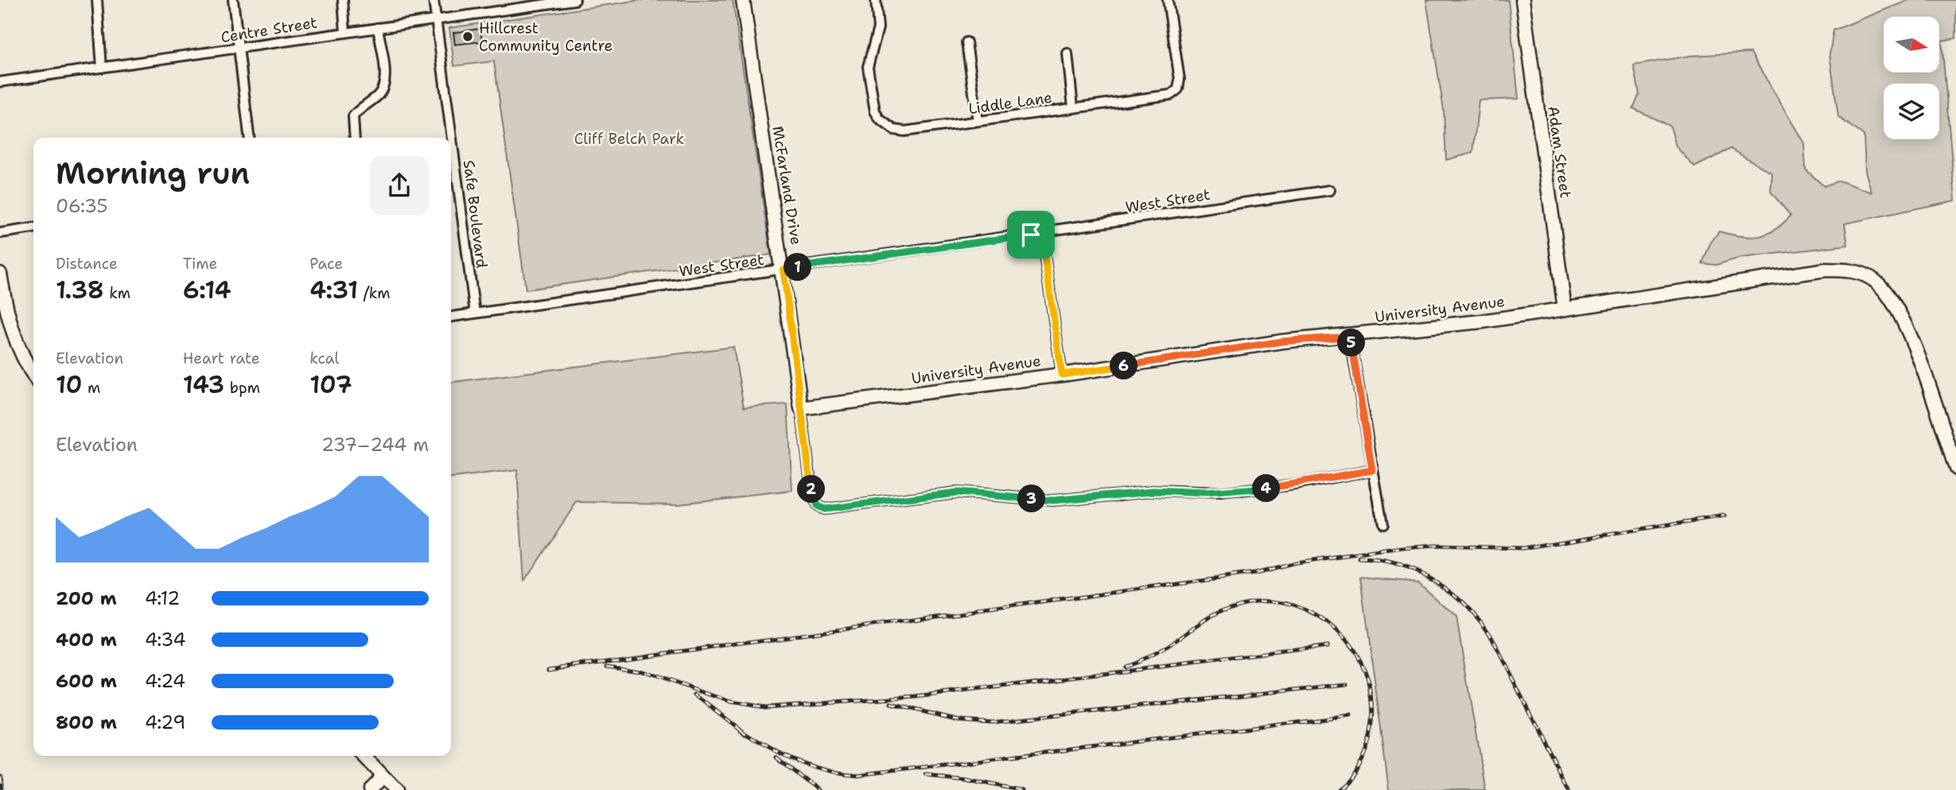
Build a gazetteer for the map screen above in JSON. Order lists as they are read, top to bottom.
{
  "streets": {
    "street": [
      "Centre Street",
      "Liddle Lane",
      "Adam Street",
      "McFarland Drive",
      "West Street",
      "Safe Boulevard",
      "University Avenue"
    ]
  },
  "crossings": [
    ["Centre Street", "Safe Boulevard"],
    ["Adam Street", "University Avenue"],
    ["McFarland Drive", "West Street"],
    ["McFarland Drive", "University Avenue"],
    ["West Street", "Safe Boulevard"]
  ],
  "parks": ["Cliff Belch Park"],
  "places": ["Hillcrest Community Centre"],
  "north": "right",
  "page": {
    "heading": ["Morning run", "06:35"],
    "stats": [
      ["Distance", "1.38 km"],
      ["Time", "6:14"],
      ["Pace", "4:31 /km"],
      ["Elevation", "10 m"],
      ["Heart rate", "143 bpm"],
      ["kcal", "107"]
    ],
    "pins": [
      "1",
      "5",
      "6",
      "4",
      "2",
      "3"
    ],
    "chart": ["Elevation", "237–244 m"],
    "list": [
      {
        "name": "200 m",
        "note": "4:12"
      },
      {
        "name": "400 m",
        "note": "4:34"
      },
      {
        "name": "600 m",
        "note": "4:24"
      },
      {
        "name": "800 m",
        "note": "4:29"
      }
    ]
  }
}
